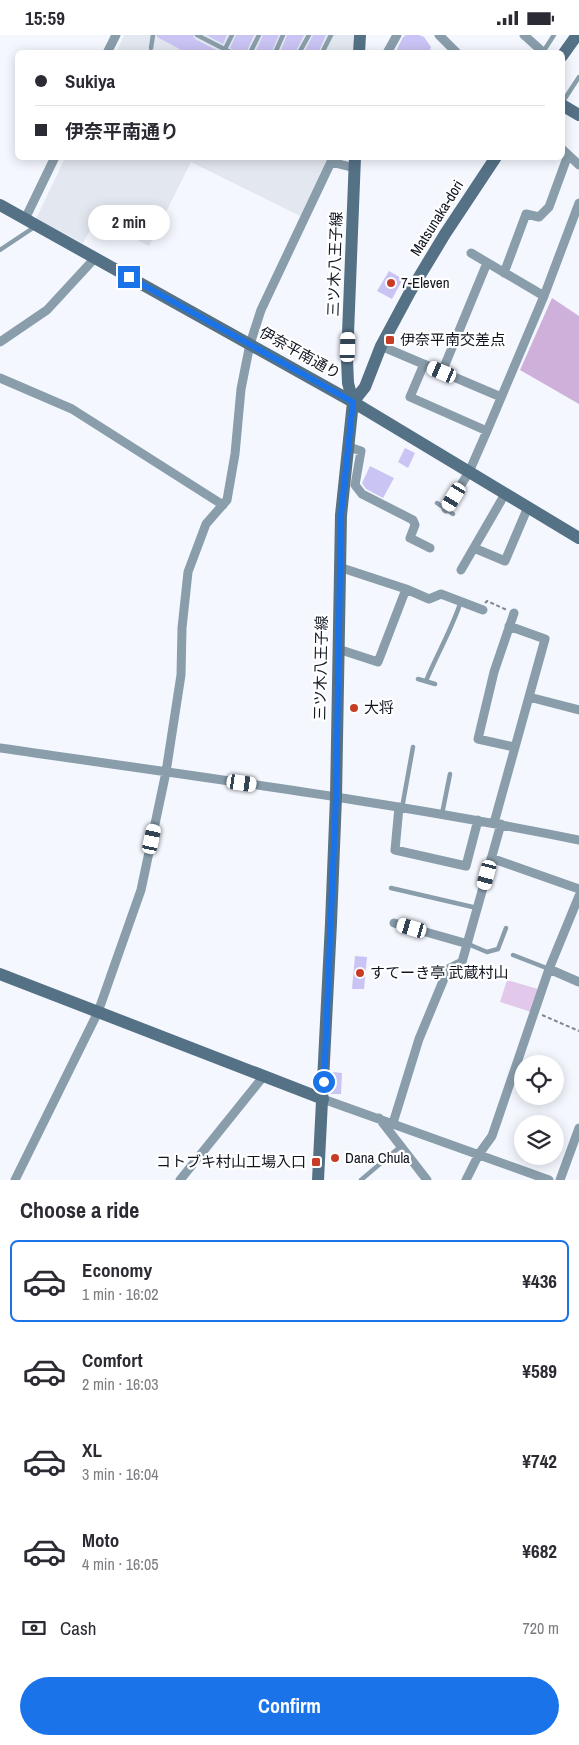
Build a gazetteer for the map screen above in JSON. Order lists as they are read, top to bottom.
{
  "streets": {
    "street": ["Matsunaka-dori", "三ツ木八王子線", "伊奈平南通り"]
  },
  "crossings": [
    ["Matsunaka-dori", "三ツ木八王子線"],
    ["Matsunaka-dori", "伊奈平南通り"],
    ["三ツ木八王子線", "伊奈平南通り"]
  ],
  "places": {
    "other": [
      "7-Eleven",
      "大将",
      "すてーき亭 武蔵村山",
      "Dana Chula"
    ],
    "transit": ["伊奈平南交差点", "コトブキ村山工場入口"]
  },
  "page": {
    "status": "15:59",
    "banner": ["Sukiya", "伊奈平南通り"],
    "bubble": "2 min",
    "heading": "Choose a ride",
    "list": [
      {
        "name": "Economy",
        "note": "1 min · 16:02",
        "value": "¥436"
      },
      {
        "name": "Comfort",
        "note": "2 min · 16:03",
        "value": "¥589"
      },
      {
        "name": "XL",
        "note": "3 min · 16:04",
        "value": "¥742"
      },
      {
        "name": "Moto",
        "note": "4 min · 16:05",
        "value": "¥682"
      }
    ],
    "pay": ["Cash", "720 m"],
    "buttons": "Confirm"
  }
}
